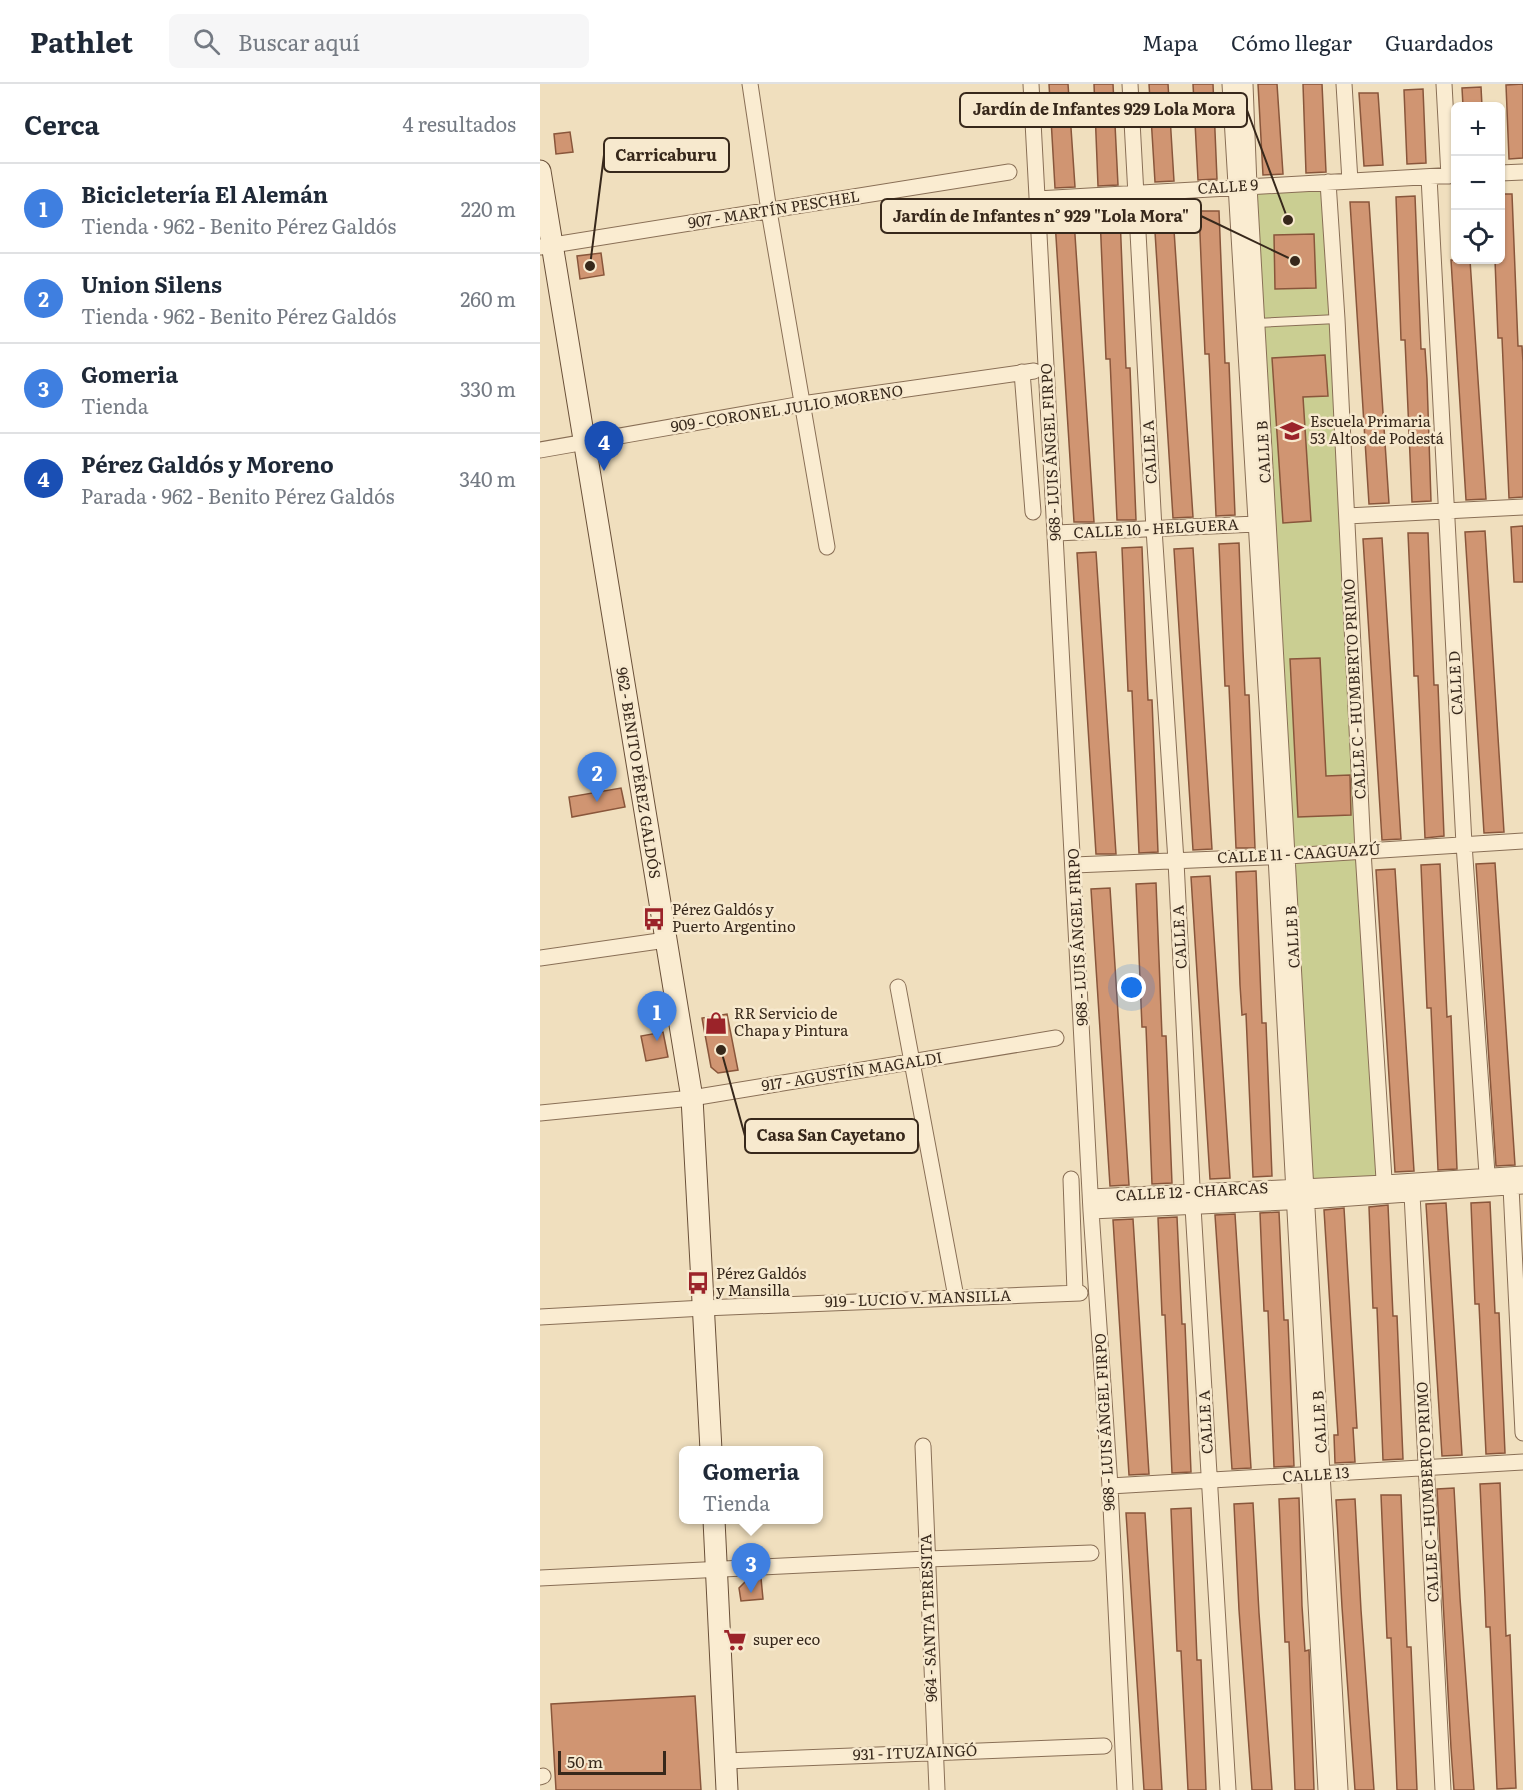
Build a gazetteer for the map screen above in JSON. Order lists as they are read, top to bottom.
{
  "streets": {
    "main road": ["962 - BENITO PÉREZ GALDÓS"],
    "street": [
      "CALLE 9",
      "907 - MARTÍN PESCHEL",
      "909 - CORONEL JULIO MORENO",
      "968 - LUIS ÁNGEL FIRPO",
      "CALLE A",
      "CALLE B",
      "CALLE 10 - HELGUERA",
      "CALLE D",
      "CALLE C - HUMBERTO PRIMO",
      "CALLE 11 - CAAGUAZÚ",
      "917 - AGUSTÍN MAGALDI",
      "CALLE 12 - CHARCAS",
      "919 - LUCIO V. MANSILLA",
      "CALLE 13",
      "964 - SANTA TERESITA",
      "931 - ITUZAINGÓ"
    ]
  },
  "crossings": [
    ["CALLE 9", "968 - LUIS ÁNGEL FIRPO"],
    ["CALLE 9", "CALLE A"],
    ["CALLE 9", "CALLE B"],
    ["CALLE 9", "CALLE D"],
    ["CALLE 9", "CALLE C - HUMBERTO PRIMO"],
    ["907 - MARTÍN PESCHEL", "962 - BENITO PÉREZ GALDÓS"],
    ["909 - CORONEL JULIO MORENO", "962 - BENITO PÉREZ GALDÓS"],
    ["968 - LUIS ÁNGEL FIRPO", "CALLE 10 - HELGUERA"],
    ["968 - LUIS ÁNGEL FIRPO", "CALLE 11 - CAAGUAZÚ"],
    ["968 - LUIS ÁNGEL FIRPO", "CALLE 12 - CHARCAS"],
    ["968 - LUIS ÁNGEL FIRPO", "CALLE 13"],
    ["CALLE A", "CALLE 10 - HELGUERA"],
    ["CALLE A", "CALLE 11 - CAAGUAZÚ"],
    ["CALLE A", "CALLE 12 - CHARCAS"],
    ["CALLE A", "CALLE 13"],
    ["CALLE B", "CALLE 10 - HELGUERA"],
    ["CALLE B", "CALLE 11 - CAAGUAZÚ"],
    ["CALLE B", "CALLE 12 - CHARCAS"],
    ["CALLE B", "CALLE 13"],
    ["CALLE D", "CALLE 11 - CAAGUAZÚ"],
    ["CALLE C - HUMBERTO PRIMO", "CALLE 11 - CAAGUAZÚ"],
    ["CALLE C - HUMBERTO PRIMO", "CALLE 12 - CHARCAS"],
    ["CALLE C - HUMBERTO PRIMO", "CALLE 13"],
    ["962 - BENITO PÉREZ GALDÓS", "917 - AGUSTÍN MAGALDI"],
    ["962 - BENITO PÉREZ GALDÓS", "919 - LUCIO V. MANSILLA"],
    ["964 - SANTA TERESITA", "931 - ITUZAINGÓ"]
  ],
  "places": {
    "other": [
      "Jardín de Infantes 929 Lola Mora",
      "Jardín de Infantes n° 929 \"Lola Mora\"",
      "Carricaburu",
      "Casa San Cayetano"
    ],
    "school or university": ["Escuela Primaria 53 Altos de Podestá"],
    "bus stop": ["Pérez Galdós y Puerto Argentino", "Pérez Galdós y Mansilla"],
    "shop": ["RR Servicio de Chapa y Pintura"],
    "supermarket": ["super eco"]
  },
  "scale_bar": "50 m",
  "page": {
    "header": "Pathlet",
    "search": "Buscar aquí",
    "nav": ["Mapa", "Cómo llegar", "Guardados"],
    "heading": ["Cerca", "4 resultados"],
    "map_buttons": ["+", "−"],
    "list": [
      {
        "mark": "1",
        "name": "Bicicletería El Alemán",
        "note": "Tienda · 962 - Benito Pérez Galdós",
        "value": "220 m"
      },
      {
        "mark": "2",
        "name": "Union Silens",
        "note": "Tienda · 962 - Benito Pérez Galdós",
        "value": "260 m"
      },
      {
        "mark": "3",
        "name": "Gomeria",
        "note": "Tienda",
        "value": "330 m"
      },
      {
        "mark": "4",
        "name": "Pérez Galdós y Moreno",
        "note": "Parada · 962 - Benito Pérez Galdós",
        "value": "340 m"
      }
    ],
    "pins": [
      "4",
      "2",
      "1",
      "3"
    ],
    "popup": ["Gomeria", "Tienda"],
    "scale": "50 m"
  }
}
